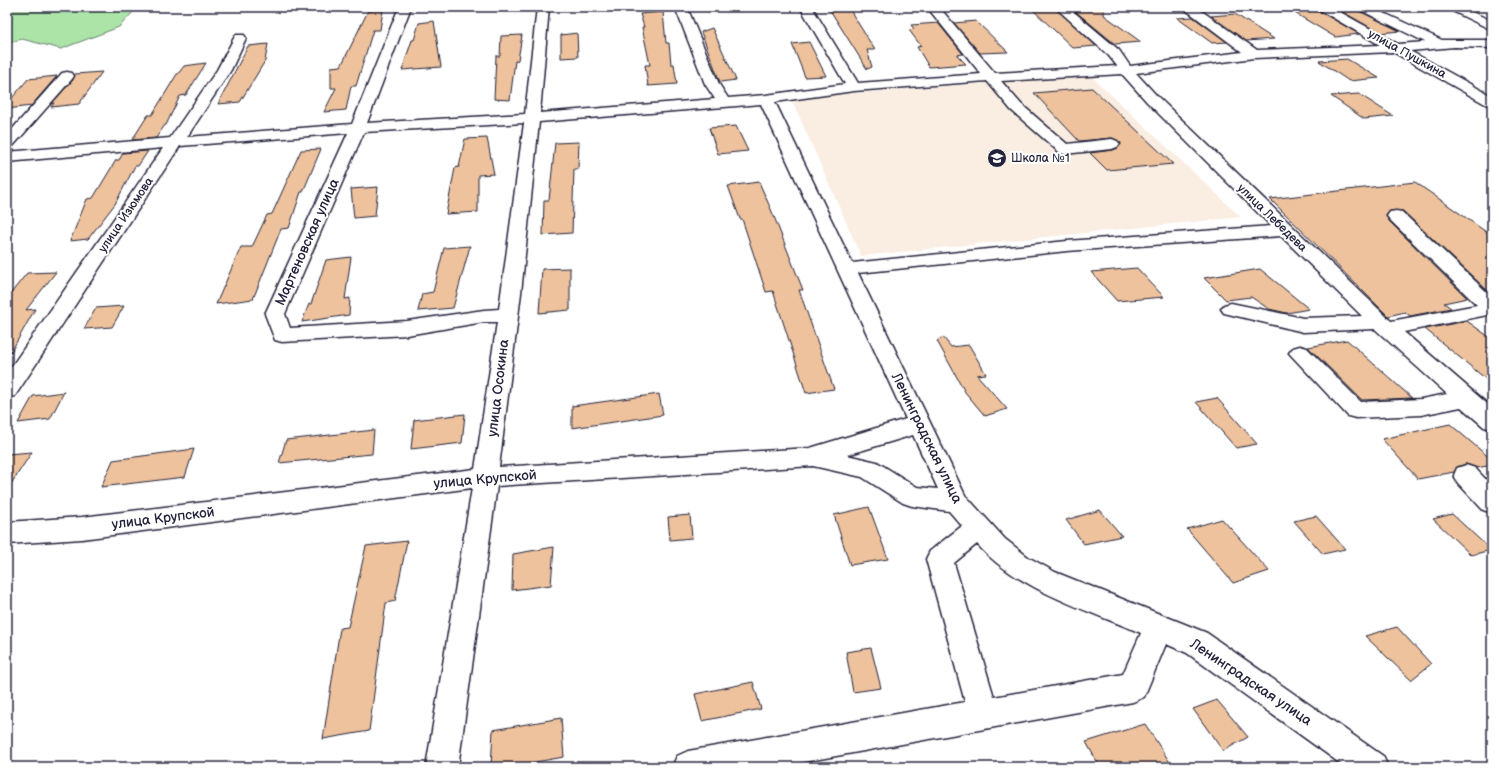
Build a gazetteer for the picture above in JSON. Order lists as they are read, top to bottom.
{
  "streets": {
    "street": [
      "улица Пушкина",
      "улица Изюмова",
      "улица Лебедева",
      "Мартеновская улица",
      "улица Осокина",
      "Ленинградская улица",
      "улица Крупской"
    ]
  },
  "crossings": [
    ["Мартеновская улица", "улица Осокина"],
    ["улица Осокина", "улица Крупской"],
    ["Ленинградская улица", "улица Крупской"]
  ],
  "places": {
    "school or university": ["Школа №1"]
  }
}
